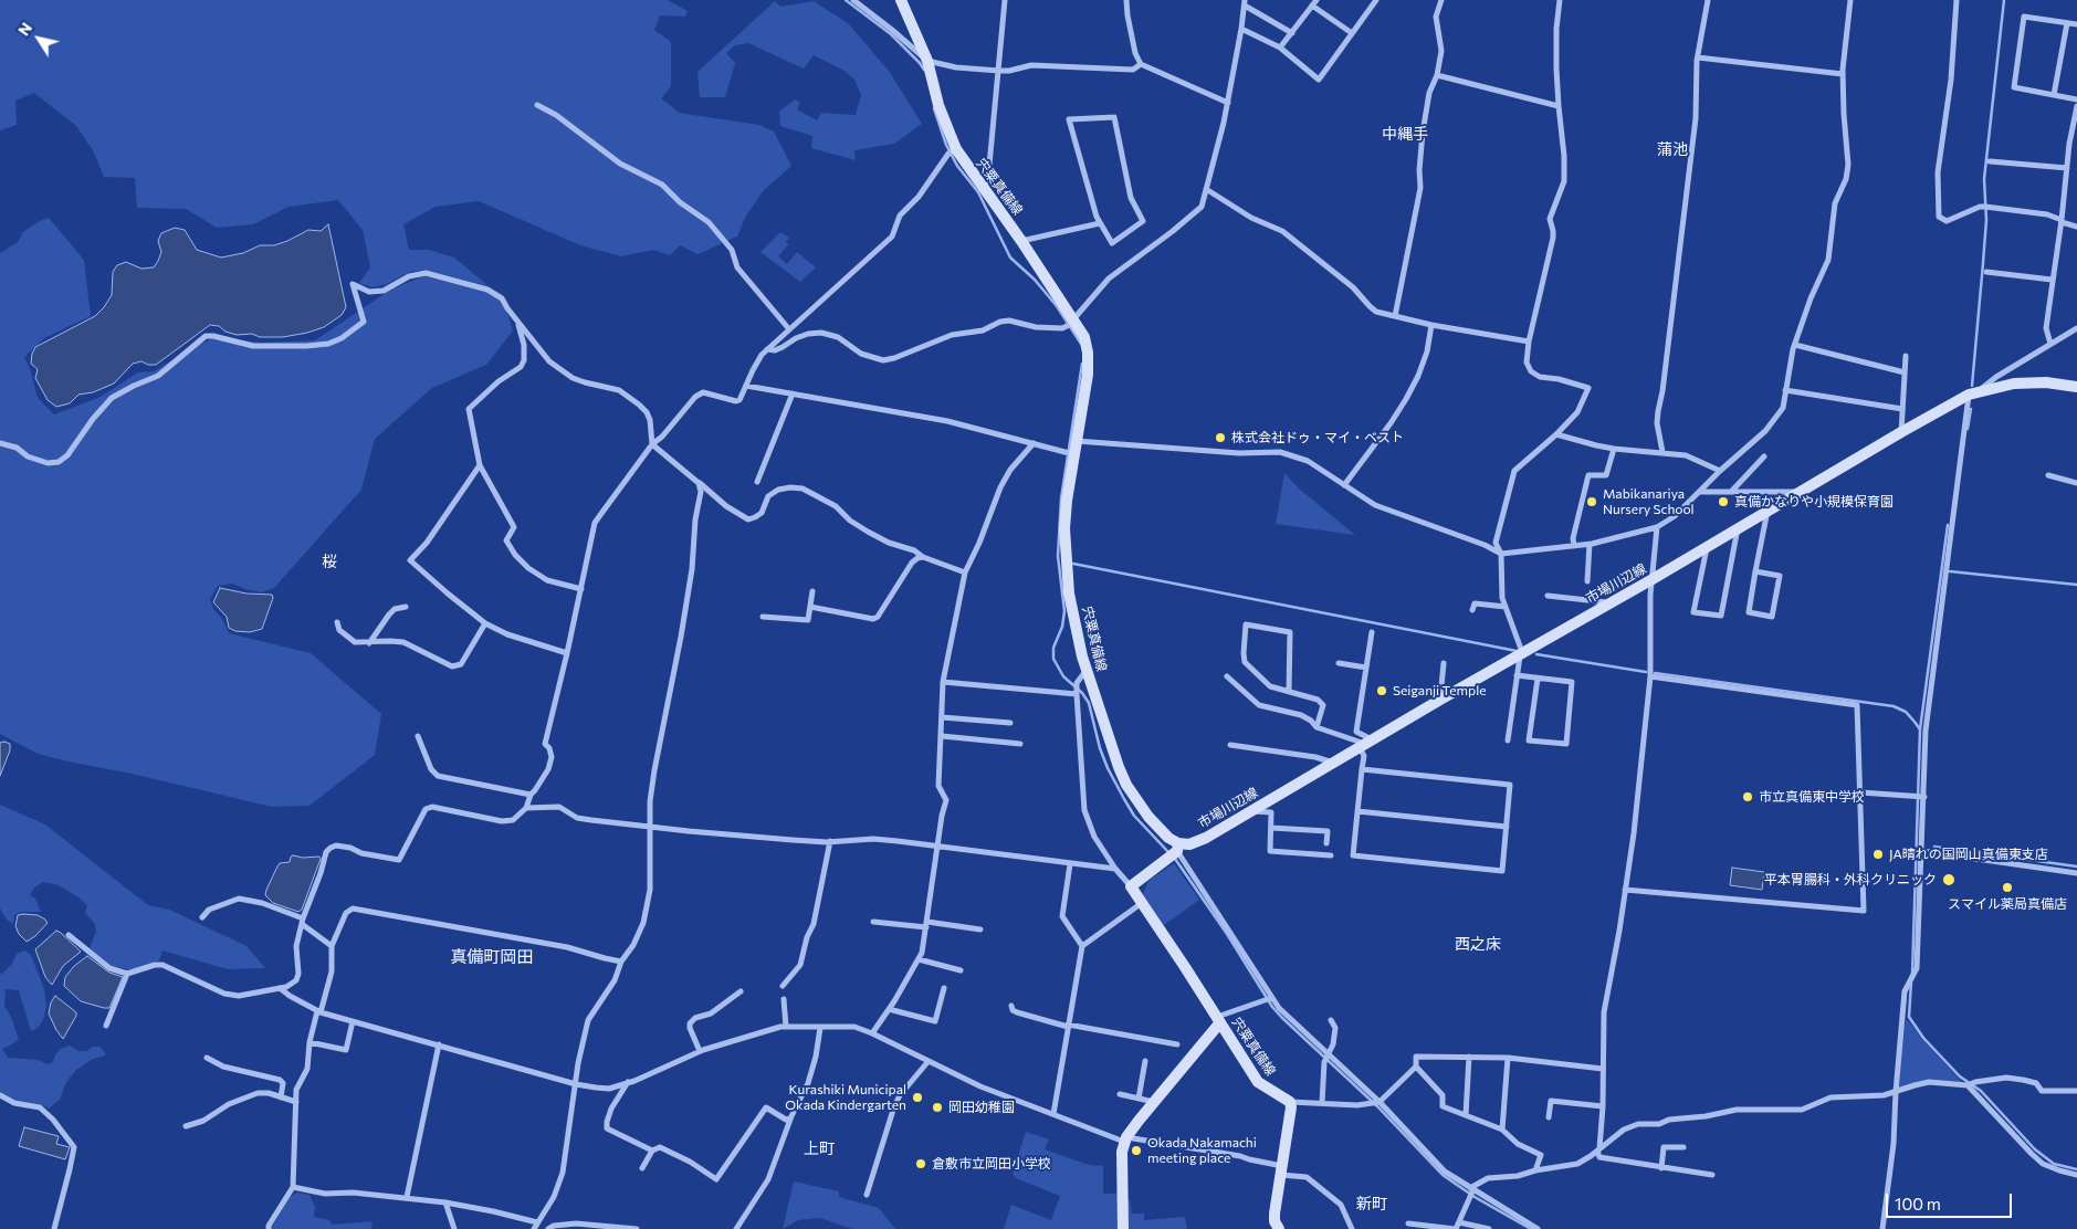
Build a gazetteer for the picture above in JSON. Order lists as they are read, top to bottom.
{
  "streets": {
    "main road": ["宍粟真備線", "市場川辺線"]
  },
  "crossings": [
    ["宍粟真備線", "市場川辺線"]
  ],
  "districts": [
    "中縄手",
    "蒲池",
    "桜",
    "西之床",
    "真備町岡田",
    "上町",
    "新町"
  ],
  "places": [
    "株式会社ドゥ・マイ・ベスト",
    "Mabikanariya Nursery School",
    "真備かなりや小規模保育園",
    "Seiganji Temple",
    "市立真備東中学校",
    "JA晴れの国岡山真備東支店",
    "平本胃腸科・外科クリニック",
    "スマイル薬局真備店",
    "Kurashiki Municipal Okada Kindergarten",
    "岡田幼稚園",
    "Okada Nakamachi meeting place",
    "倉敷市立岡田小学校"
  ],
  "scale_bar": "100 m",
  "north": "top left"
}
